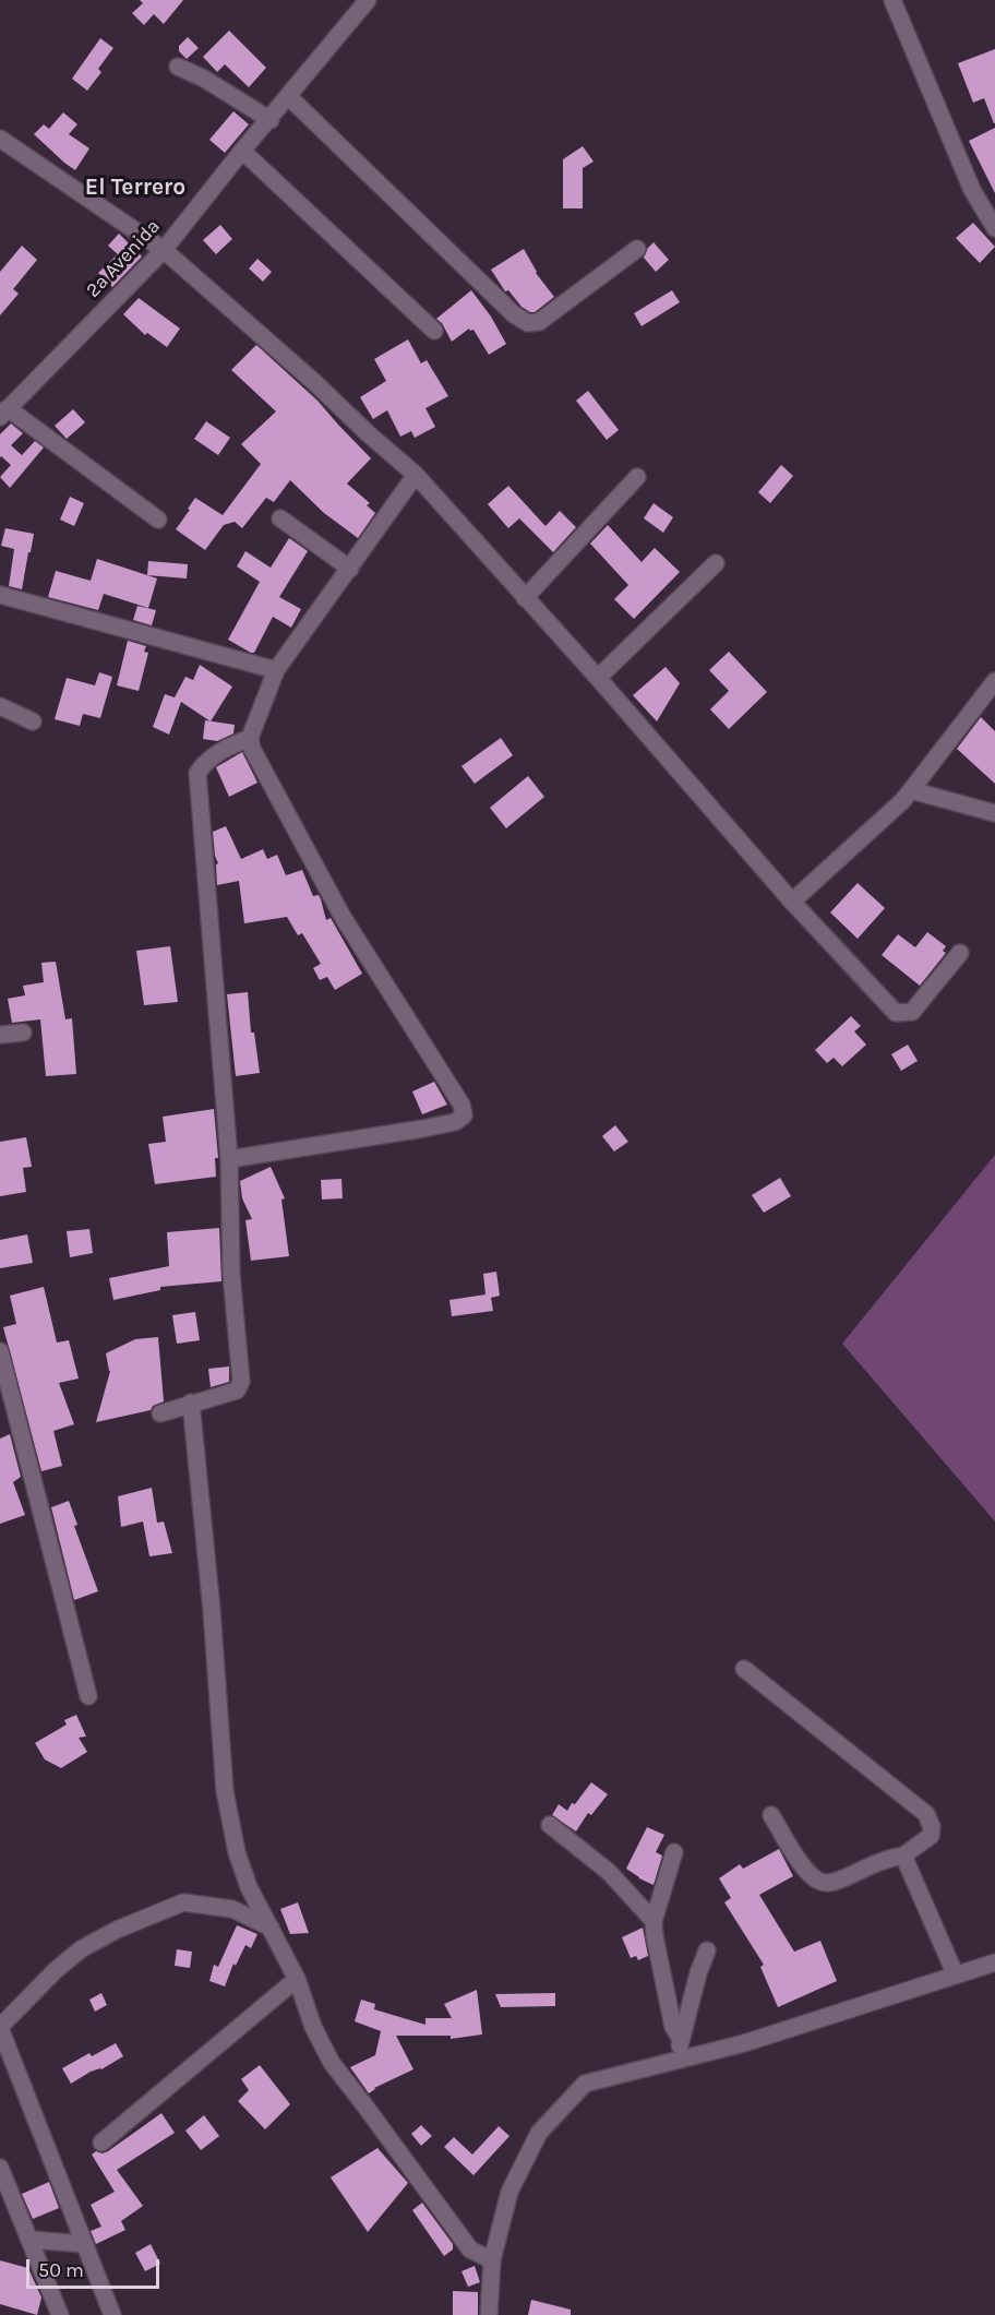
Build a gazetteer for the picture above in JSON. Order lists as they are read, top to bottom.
{
  "streets": {
    "street": ["2a Avenida"]
  },
  "districts": ["El Terrero"],
  "scale_bar": "50 m"
}
